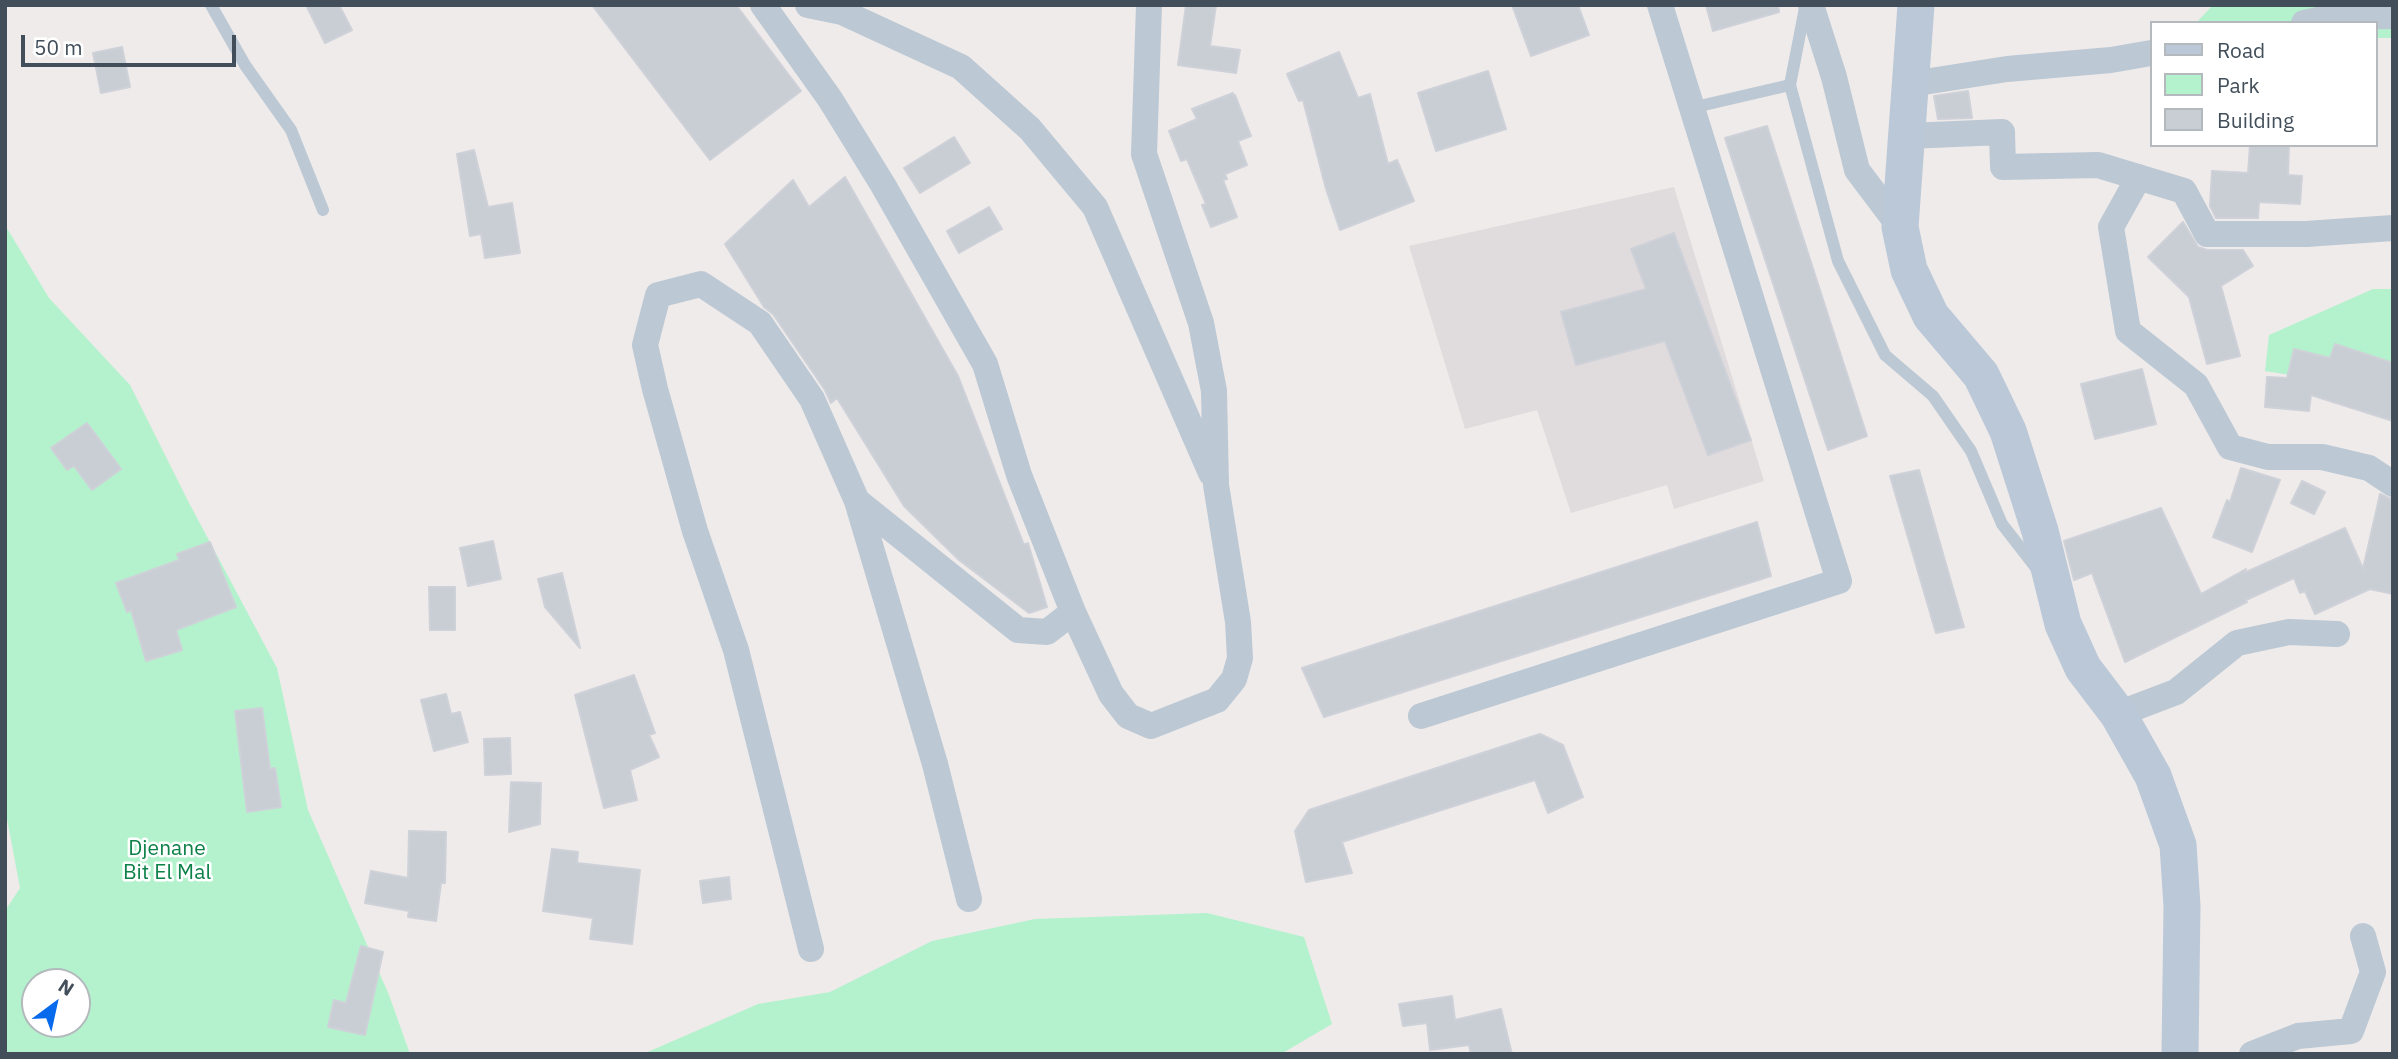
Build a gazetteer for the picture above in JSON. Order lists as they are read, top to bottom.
{
  "parks": ["Djenane Bit El Mal"],
  "legend": ["Road", "Park", "Building"],
  "scale_bar": "50 m",
  "north": "top right"
}
